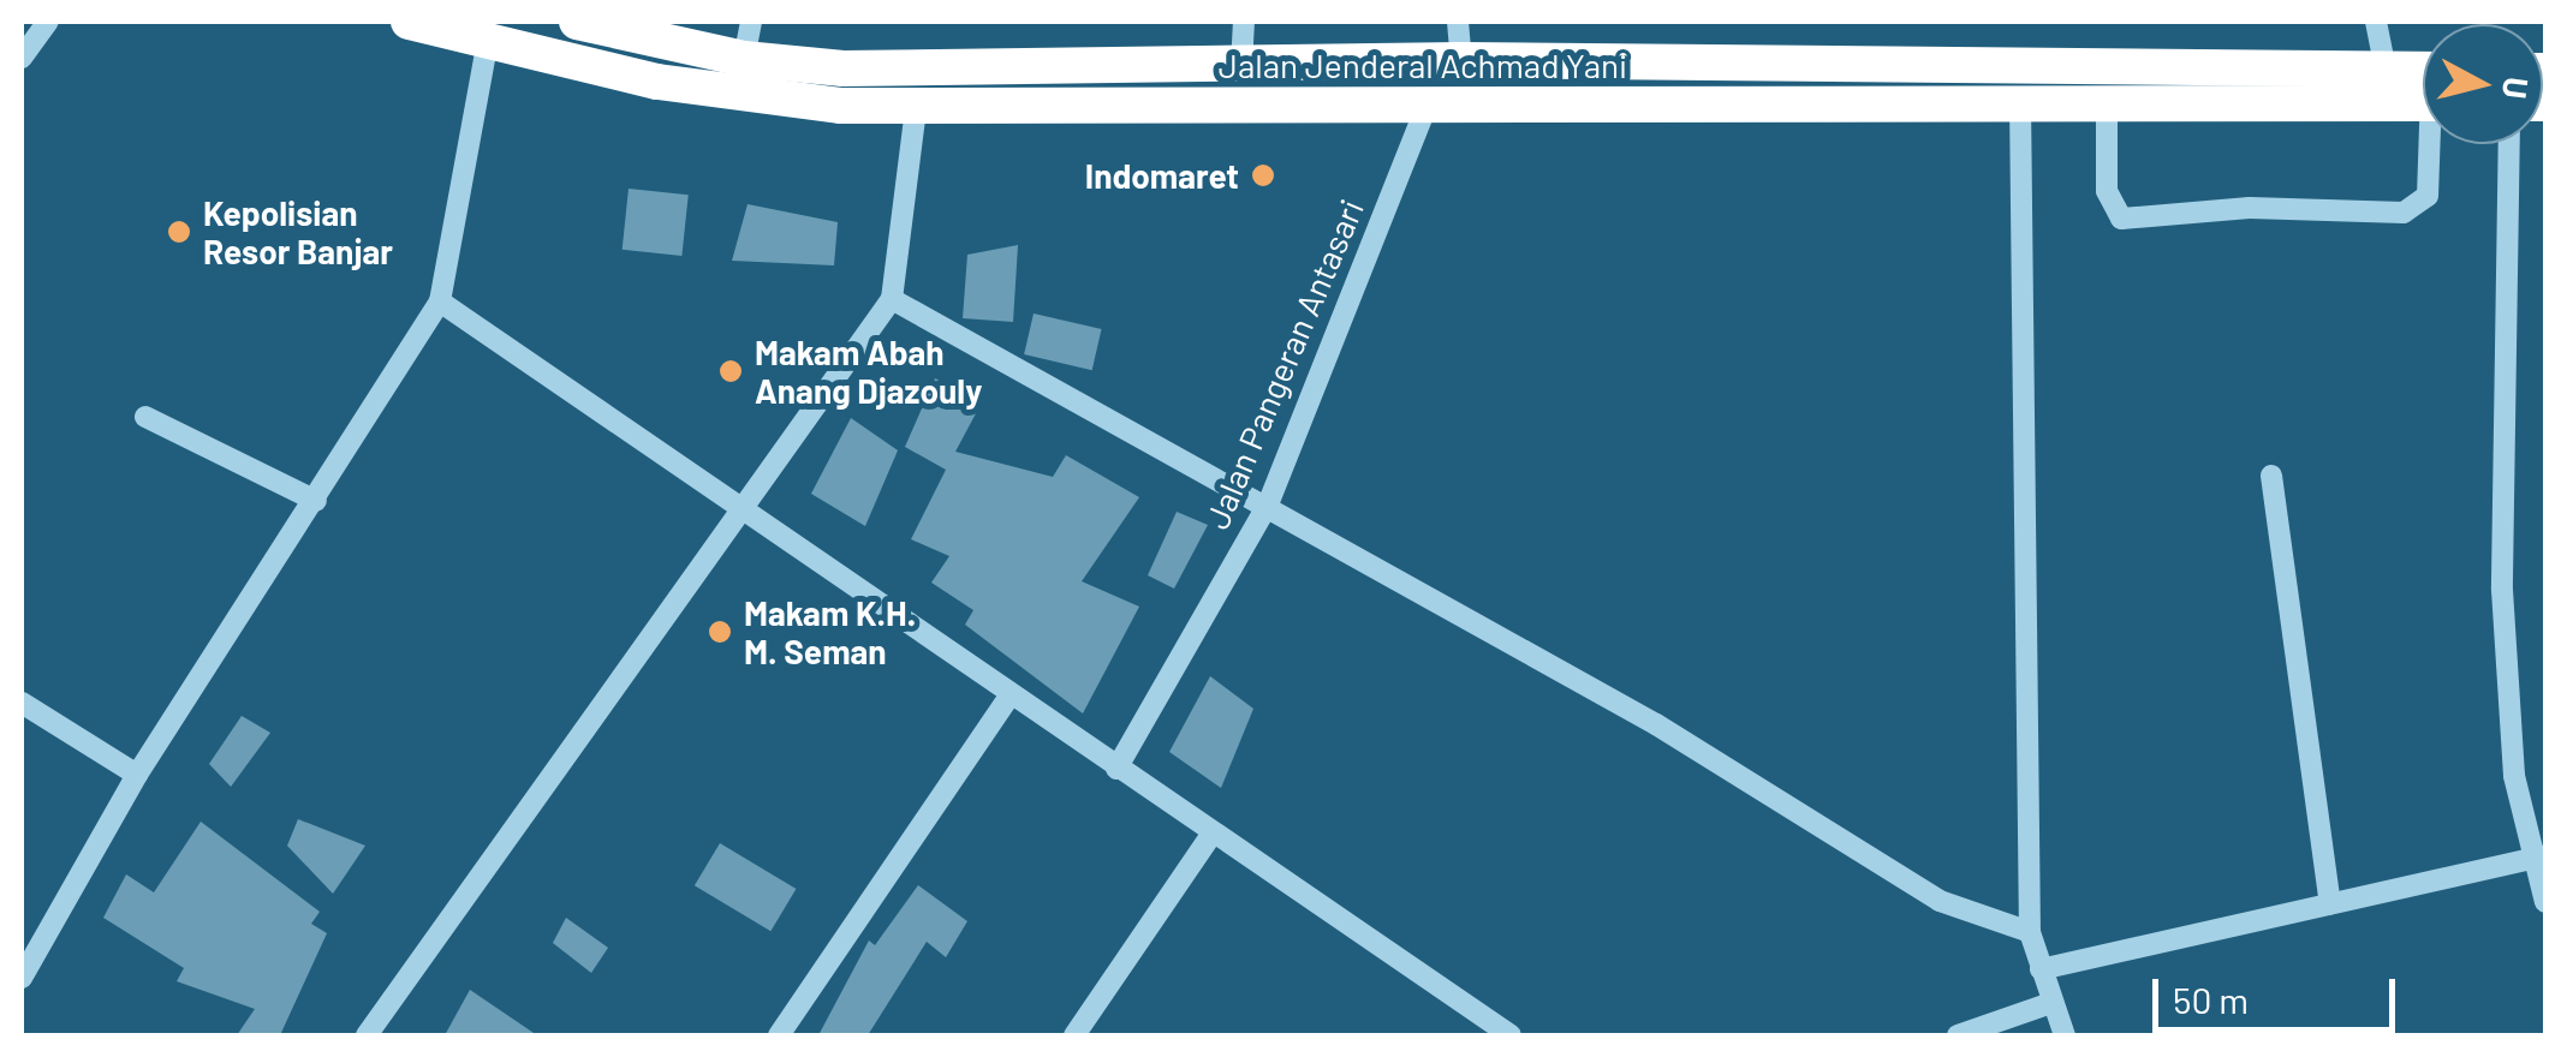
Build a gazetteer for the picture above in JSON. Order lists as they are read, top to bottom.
{
  "streets": {
    "highway": ["Jalan Jenderal Achmad Yani"],
    "street": ["Jalan Pangeran Antasari"]
  },
  "crossings": [
    ["Jalan Jenderal Achmad Yani", "Jalan Pangeran Antasari"]
  ],
  "places": [
    "Indomaret",
    "Kepolisian Resor Banjar",
    "Makam Abah Anang Djazouly",
    "Makam K.H. M. Seman"
  ],
  "scale_bar": "50 m",
  "north": "right"
}
